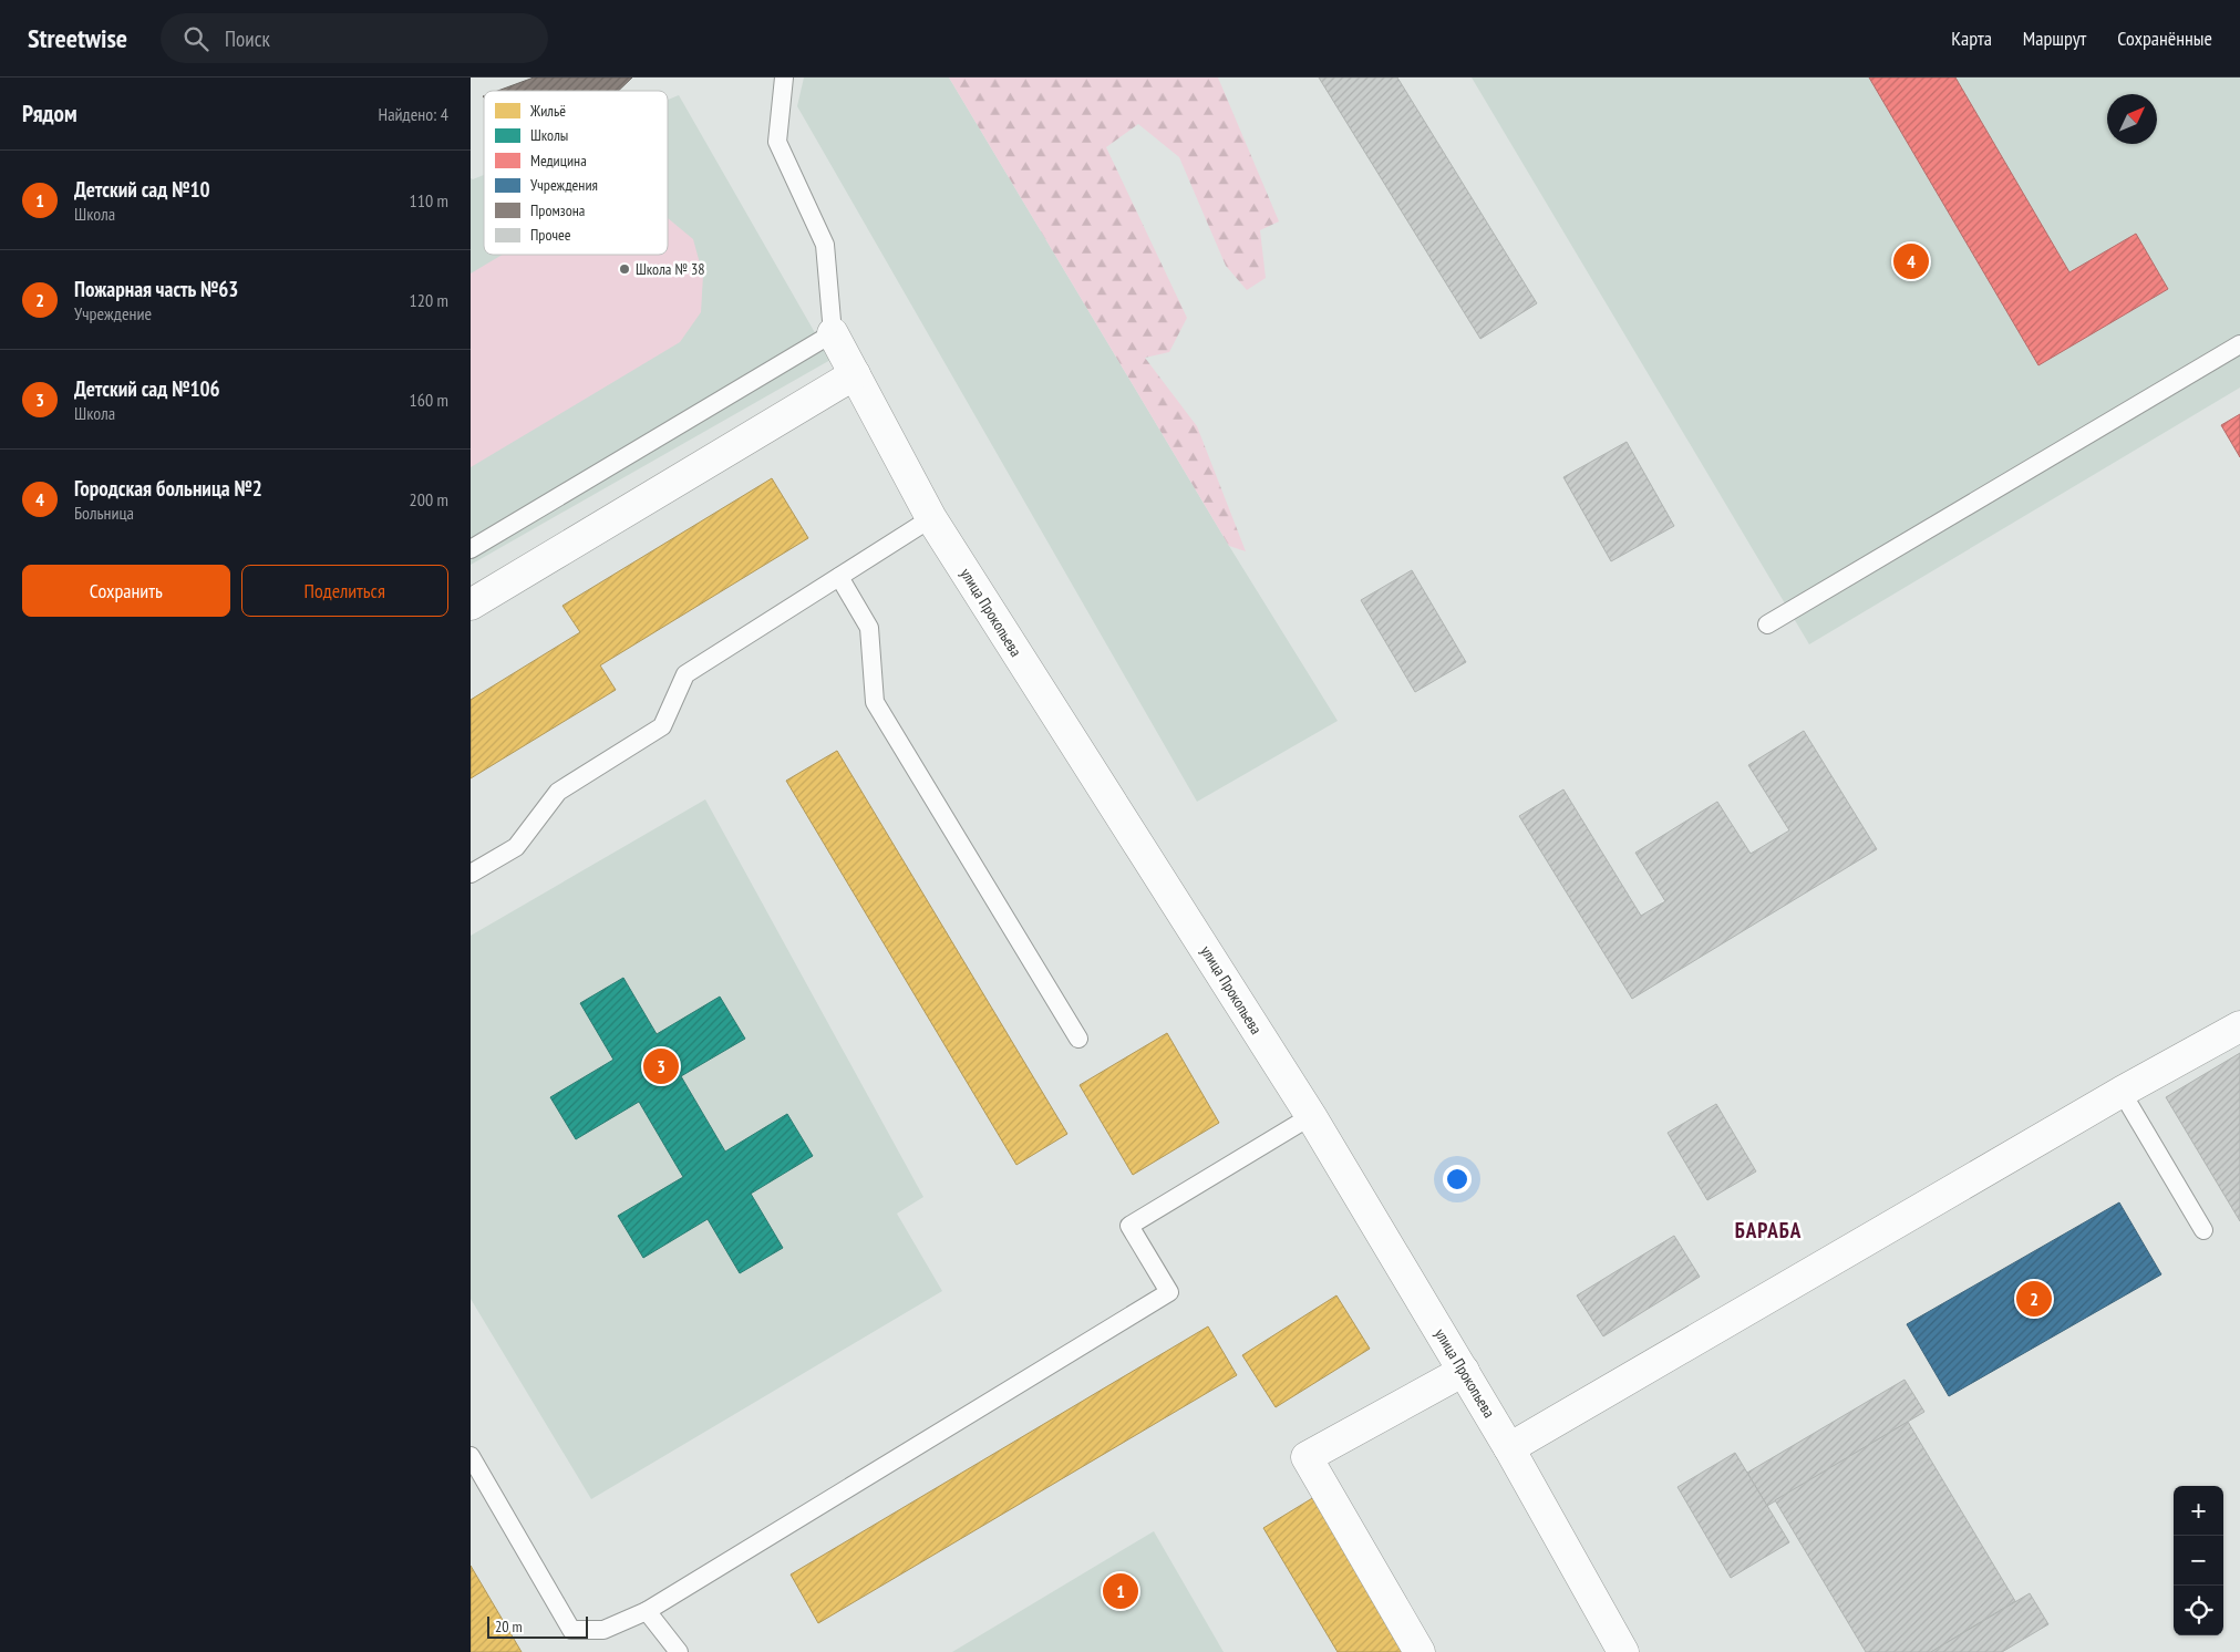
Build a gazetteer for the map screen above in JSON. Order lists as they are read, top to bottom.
{
  "streets": {
    "street": ["улица Прокопьева"]
  },
  "districts": ["БАРАБА"],
  "places": ["Школа № 38"],
  "legend": [
    "Жильё",
    "Школы",
    "Медицина",
    "Учреждения",
    "Промзона",
    "Прочее"
  ],
  "scale_bar": "20 m",
  "north": "top right",
  "page": {
    "header": "Streetwise",
    "search": "Поиск",
    "nav": ["Карта", "Маршрут", "Сохранённые"],
    "heading": ["Рядом", "Найдено: 4"],
    "list": [
      {
        "mark": "1",
        "name": "Детский сад №10",
        "note": "Школа",
        "value": "110 m"
      },
      {
        "mark": "2",
        "name": "Пожарная часть №63",
        "note": "Учреждение",
        "value": "120 m"
      },
      {
        "mark": "3",
        "name": "Детский сад №106",
        "note": "Школа",
        "value": "160 m"
      },
      {
        "mark": "4",
        "name": "Городская больница №2",
        "note": "Больница",
        "value": "200 m"
      }
    ],
    "pins": [
      "4",
      "3",
      "2",
      "1"
    ],
    "buttons": ["Сохранить", "Поделиться"],
    "map_buttons": ["+", "−"],
    "scale": "20 m"
  }
}
